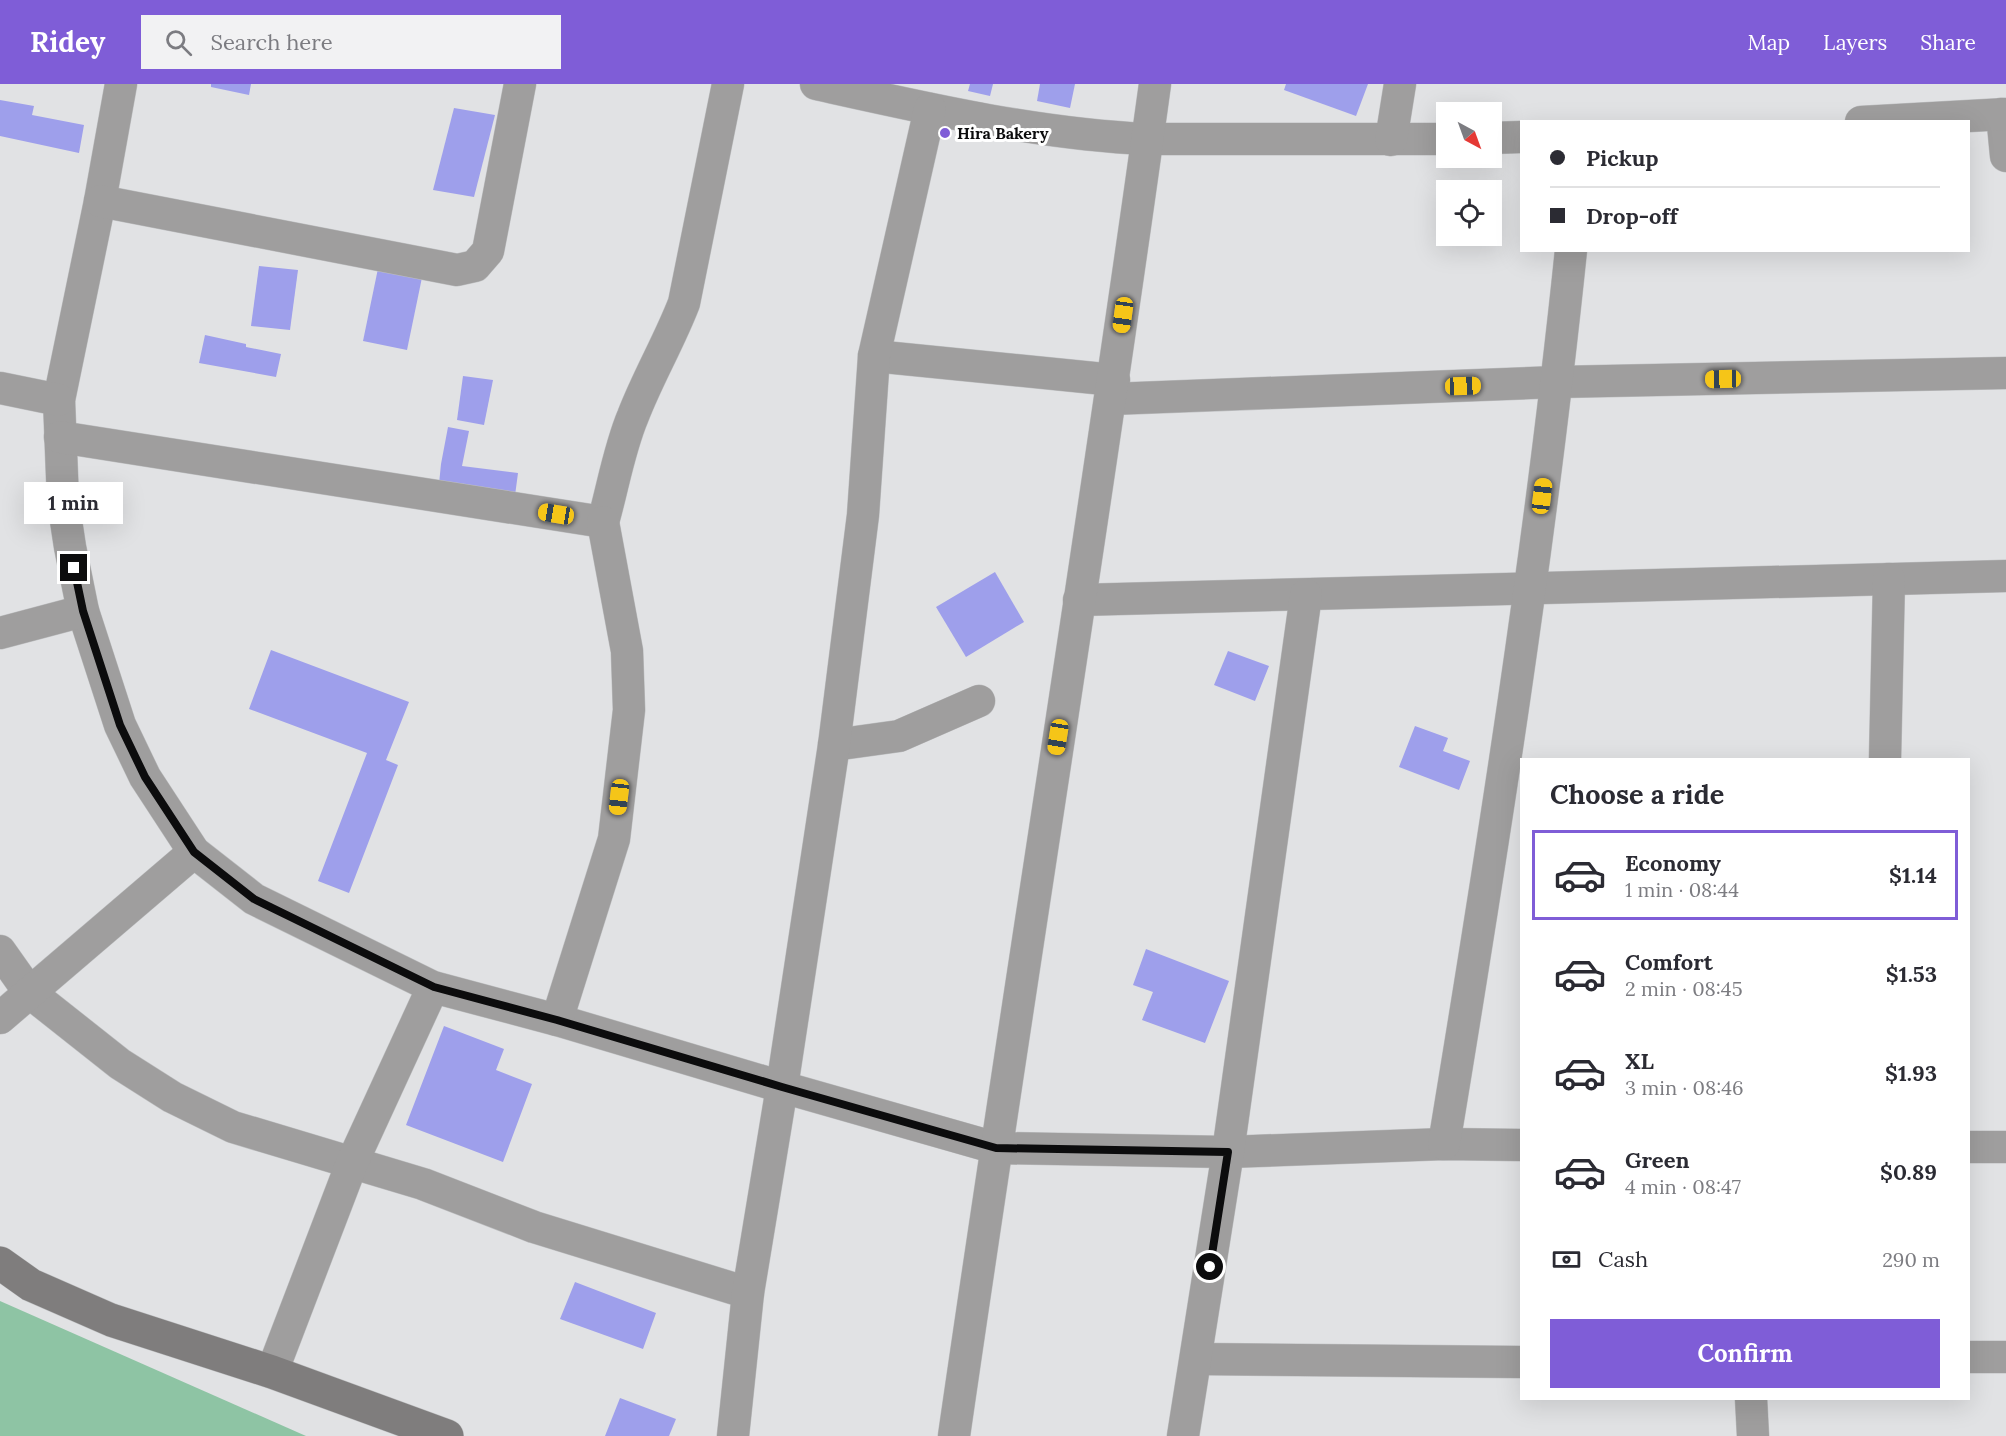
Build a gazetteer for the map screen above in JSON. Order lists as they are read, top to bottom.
{
  "places": ["Hira Bakery"],
  "north": "bottom right",
  "page": {
    "header": "Ridey",
    "search": "Search here",
    "nav": ["Map", "Layers", "Share"],
    "banner": ["Pickup", "Drop-off"],
    "bubble": "1 min",
    "heading": "Choose a ride",
    "list": [
      {
        "name": "Economy",
        "note": "1 min · 08:44",
        "value": "$1.14"
      },
      {
        "name": "Comfort",
        "note": "2 min · 08:45",
        "value": "$1.53"
      },
      {
        "name": "XL",
        "note": "3 min · 08:46",
        "value": "$1.93"
      },
      {
        "name": "Green",
        "note": "4 min · 08:47",
        "value": "$0.89"
      }
    ],
    "pay": ["Cash", "290 m"],
    "buttons": "Confirm"
  }
}
